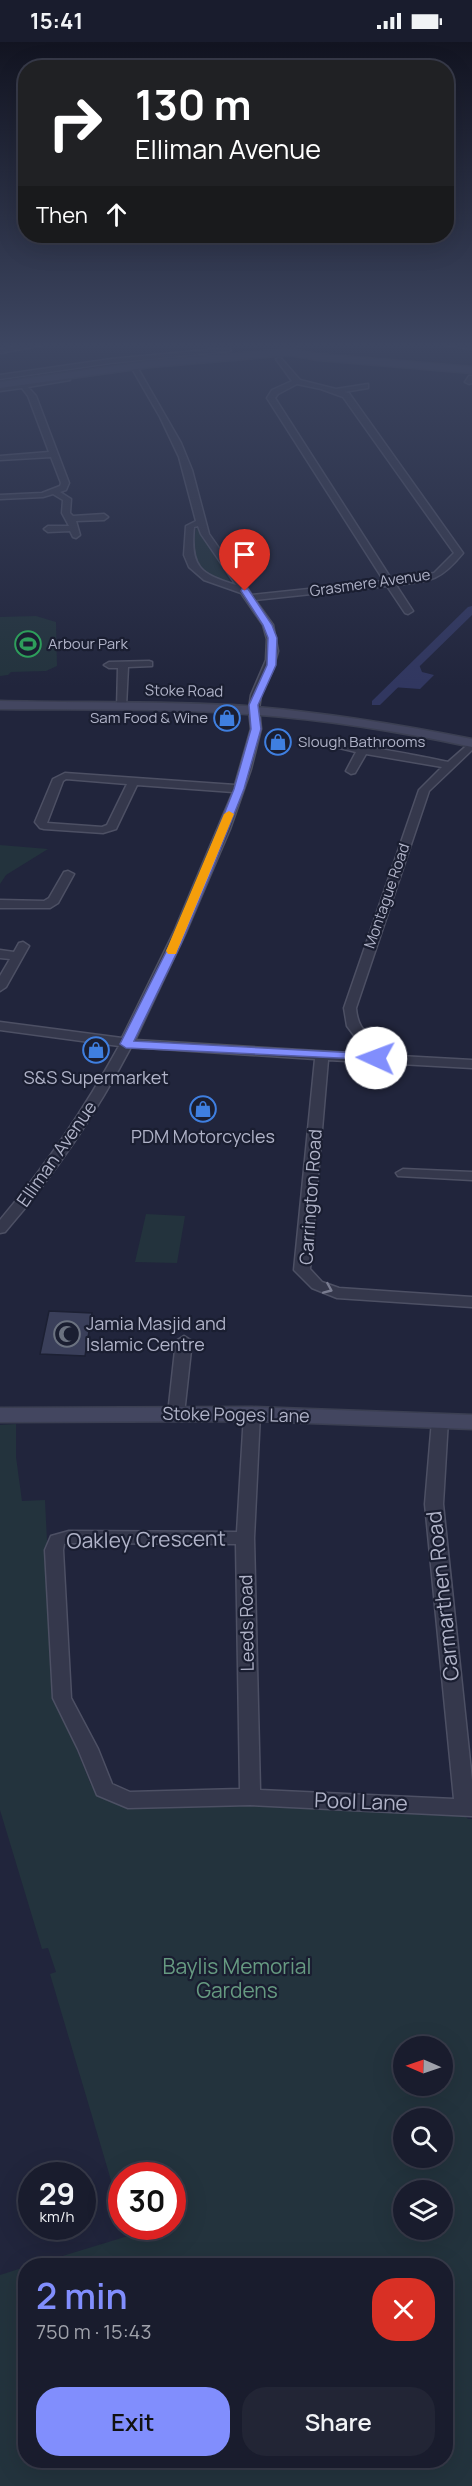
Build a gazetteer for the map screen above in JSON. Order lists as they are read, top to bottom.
{
  "streets": {
    "street": [
      "Grasmere Avenue",
      "Stoke Road",
      "Montague Road",
      "Elliman Avenue",
      "Carrington Road",
      "Stoke Poges Lane",
      "Oakley Crescent",
      "Carmarthen Road",
      "Leeds Road",
      "Pool Lane"
    ]
  },
  "crossings": [
    ["Grasmere Avenue", "Elliman Avenue"],
    ["Stoke Road", "Montague Road"],
    ["Stoke Road", "Elliman Avenue"],
    ["Stoke Poges Lane", "Carmarthen Road"],
    ["Stoke Poges Lane", "Leeds Road"],
    ["Oakley Crescent", "Leeds Road"],
    ["Oakley Crescent", "Pool Lane"],
    ["Carmarthen Road", "Pool Lane"],
    ["Leeds Road", "Pool Lane"]
  ],
  "parks": ["Baylis Memorial Gardens"],
  "places": {
    "sports": ["Arbour Park"],
    "shop": [
      "Sam Food & Wine",
      "Slough Bathrooms",
      "S&S Supermarket",
      "PDM Motorcycles"
    ],
    "mosque": ["Jamia Masjid and Islamic Centre"]
  },
  "north": "left",
  "page": {
    "status": "15:41",
    "turn": ["130 m", "Elliman Avenue"],
    "then": "Then",
    "speed": "29 km/h",
    "limit": "30",
    "heading": ["2 min", "750 m · 15:43"],
    "buttons": ["Exit", "Share"]
  }
}
